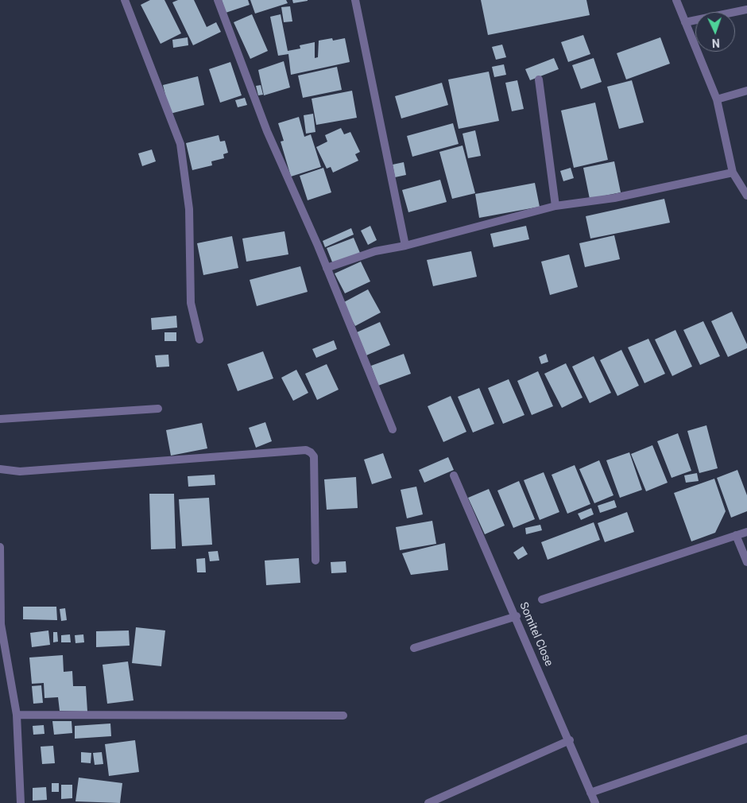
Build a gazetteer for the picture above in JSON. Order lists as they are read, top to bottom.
{
  "streets": {
    "street": ["Somitel Close"]
  },
  "north": "bottom"
}
